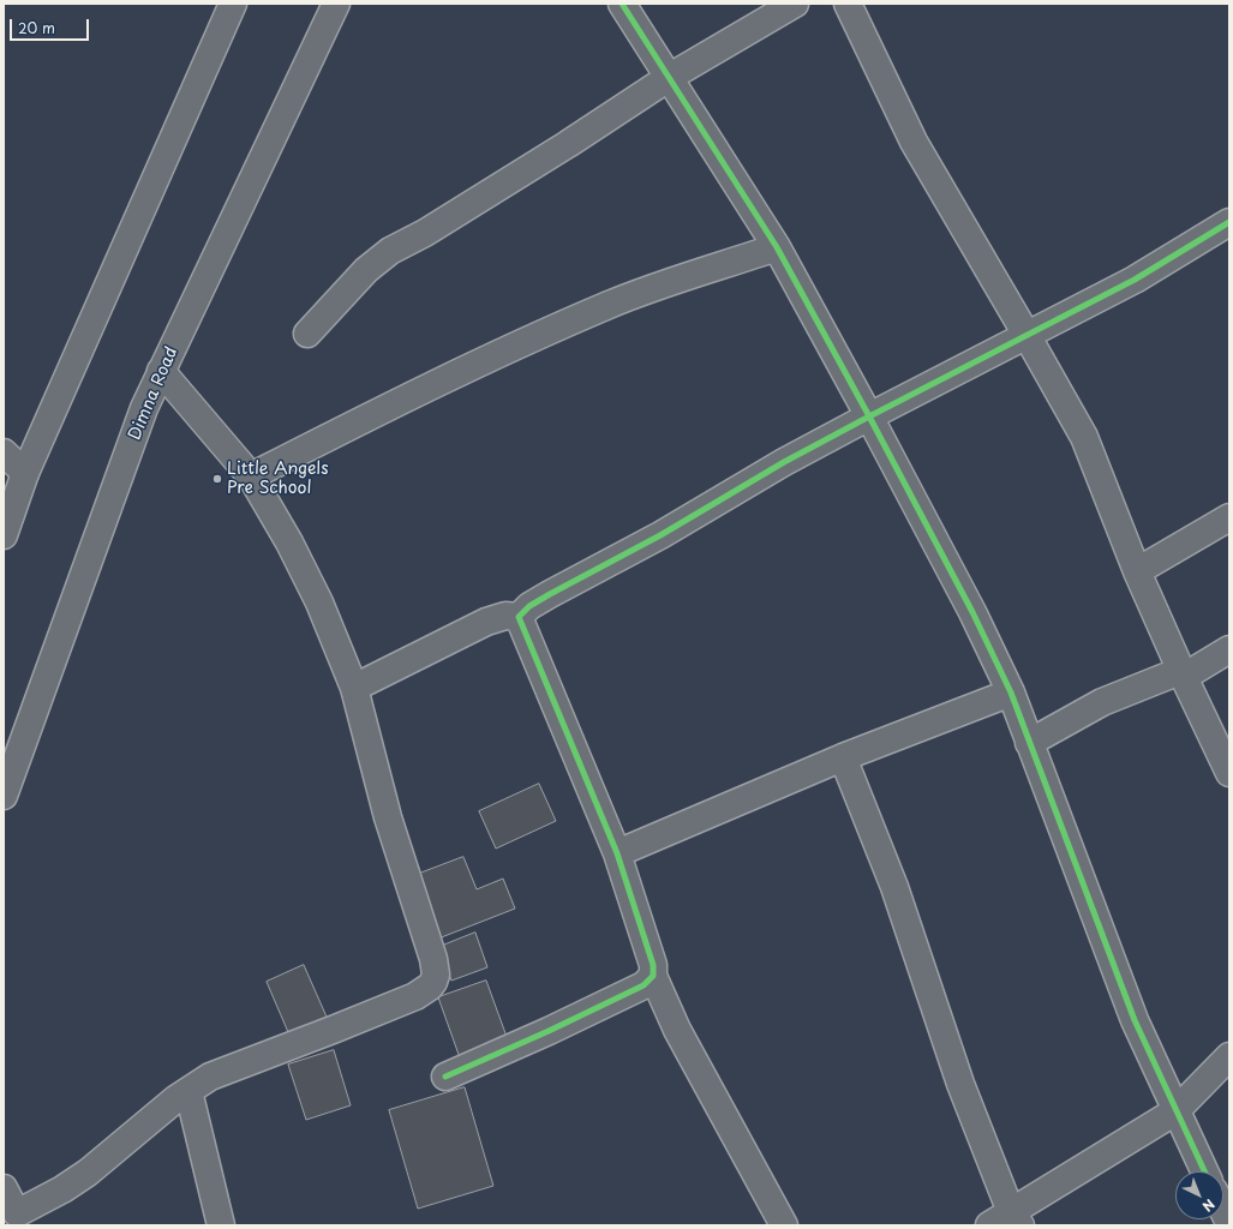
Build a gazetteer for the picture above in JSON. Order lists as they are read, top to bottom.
{
  "streets": {
    "street": ["Dimna Road"]
  },
  "places": ["Little Angels Pre School"],
  "scale_bar": "20 m",
  "north": "bottom right"
}
